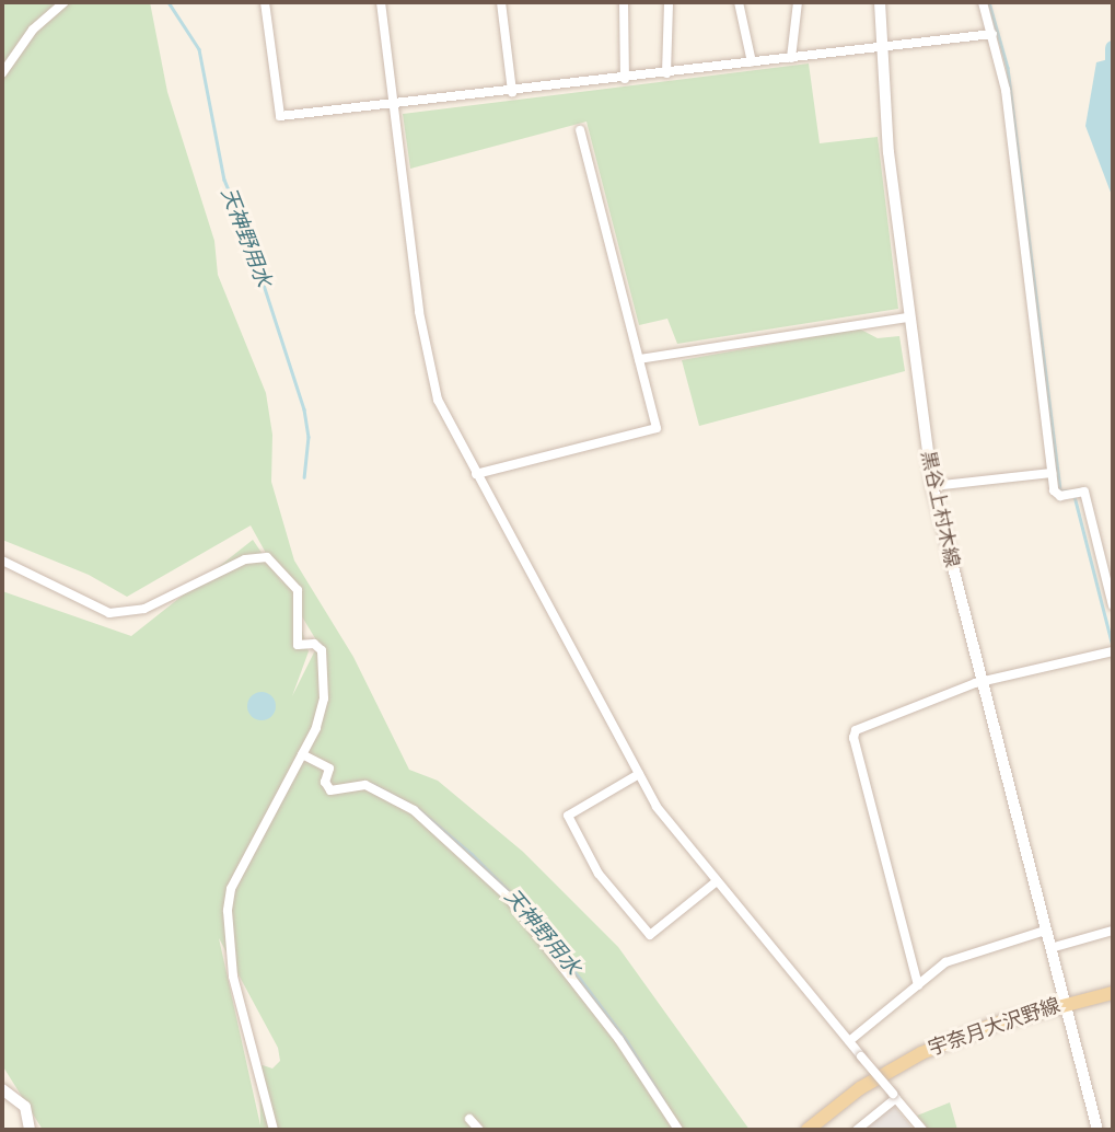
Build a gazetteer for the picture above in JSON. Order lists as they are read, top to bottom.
{
  "streets": {
    "main road": ["黒谷上村木線", "宇奈月大沢野線"]
  },
  "crossings": [
    ["黒谷上村木線", "宇奈月大沢野線"]
  ],
  "water": ["天神野用水"]
}
